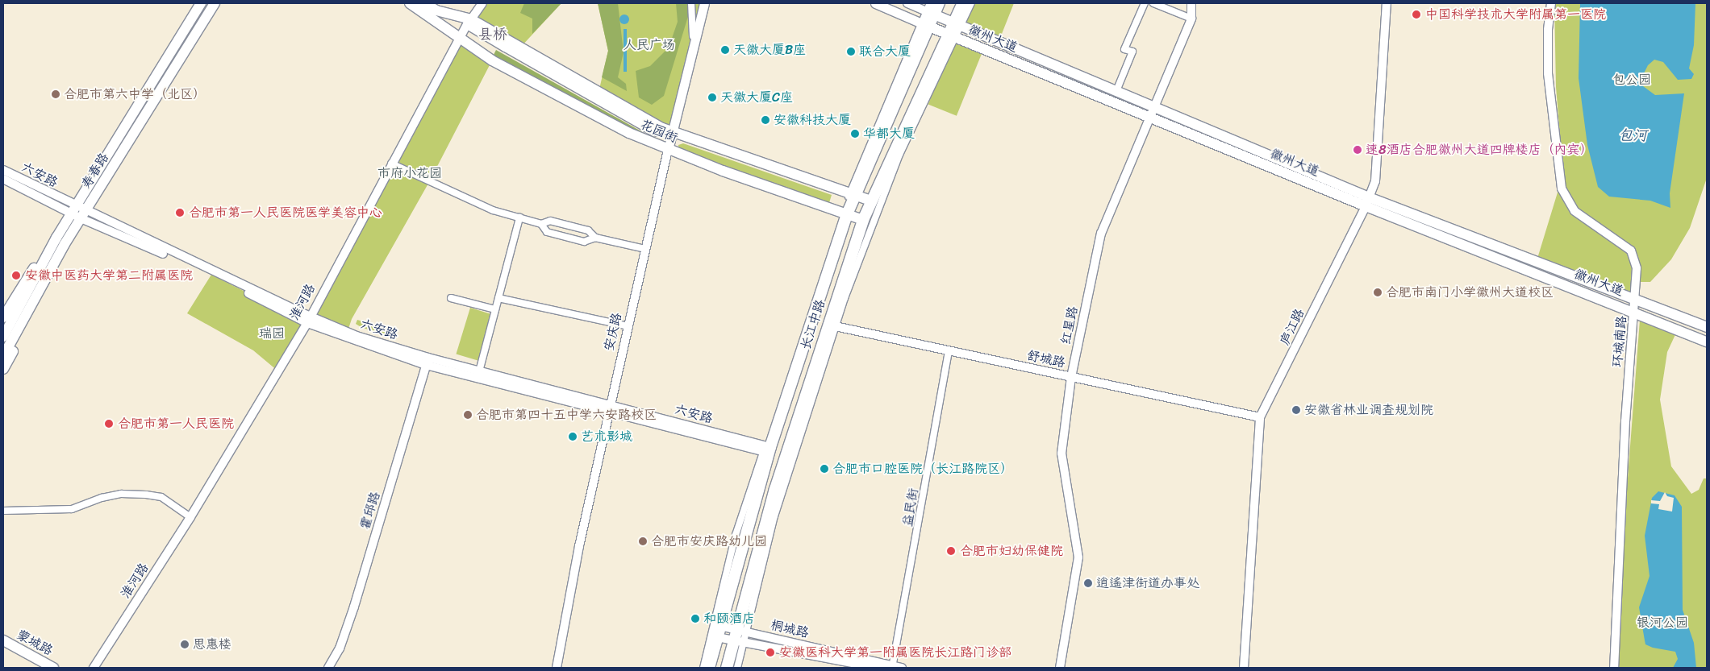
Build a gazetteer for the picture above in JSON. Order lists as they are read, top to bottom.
{
  "streets": {
    "highway": ["长江中路"],
    "main road": [
      "徽州大道",
      "花园街",
      "寿春路",
      "安庆路",
      "蒙城路"
    ],
    "street": [
      "六安路",
      "淮河路",
      "红星路",
      "庐江路",
      "环城南路",
      "舒城路",
      "益民街",
      "霍邱路",
      "桐城路"
    ]
  },
  "crossings": [
    ["徽州大道", "长江中路"],
    ["徽州大道", "红星路"],
    ["徽州大道", "庐江路"],
    ["徽州大道", "环城南路"],
    ["花园街", "淮河路"],
    ["花园街", "长江中路"],
    ["花园街", "安庆路"],
    ["寿春路", "六安路"],
    ["六安路", "淮河路"],
    ["六安路", "长江中路"],
    ["六安路", "安庆路"],
    ["六安路", "霍邱路"],
    ["长江中路", "舒城路"],
    ["长江中路", "桐城路"],
    ["红星路", "舒城路"],
    ["庐江路", "舒城路"],
    ["舒城路", "益民街"],
    ["益民街", "桐城路"]
  ],
  "districts": ["县桥"],
  "water": ["包河"],
  "parks": [
    "人民广场",
    "包公园",
    "市府小花园",
    "瑞园",
    "银河公园"
  ],
  "places": [
    "中国科学技术大学附属第一医院",
    "天徽大厦B座",
    "联合大厦",
    "合肥市第六中学（北区）",
    "天徽大厦C座",
    "安徽科技大厦",
    "华都大厦",
    "速8酒店合肥徽州大道四牌楼店（内宾）",
    "合肥市第一人民医院医学美容中心",
    "安徽中医药大学第二附属医院",
    "合肥市南门小学徽州大道校区",
    "安徽省林业调查规划院",
    "合肥市第四十五中学六安路校区",
    "合肥市第一人民医院",
    "艺术影城",
    "合肥市口腔医院（长江路院区）",
    "合肥市安庆路幼儿园",
    "合肥市妇幼保健院",
    "逍遥津街道办事处",
    "和颐酒店",
    "思惠楼",
    "安徽医科大学第一附属医院长江路门诊部"
  ]
}
